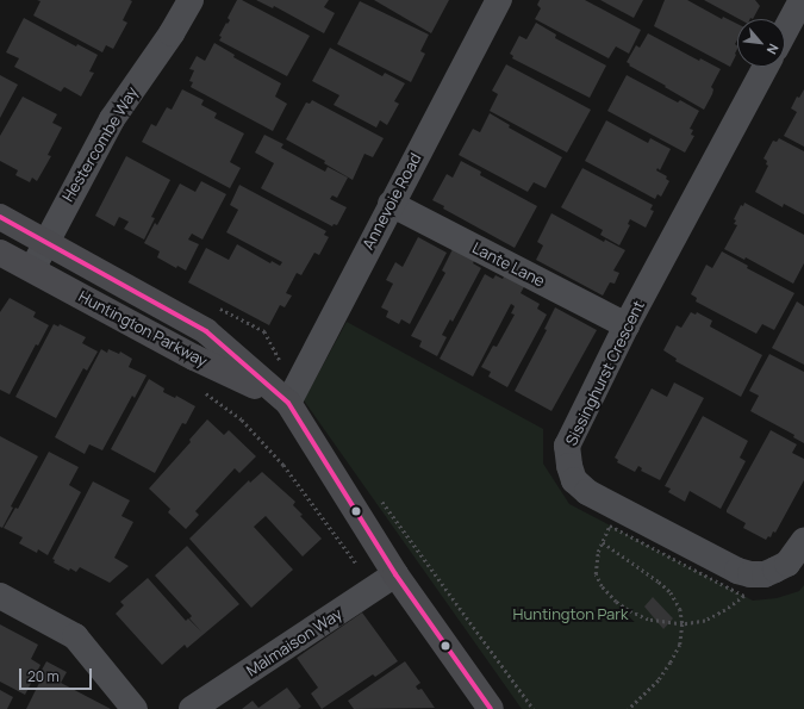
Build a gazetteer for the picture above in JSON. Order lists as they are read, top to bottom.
{
  "streets": {
    "street": [
      "Hestercombe Way",
      "Annevoie Road",
      "Lante Lane",
      "Huntington Parkway",
      "Sissinghurst Crescent",
      "Malmaison Way"
    ]
  },
  "crossings": [
    ["Hestercombe Way", "Huntington Parkway"],
    ["Annevoie Road", "Lante Lane"],
    ["Annevoie Road", "Huntington Parkway"],
    ["Lante Lane", "Sissinghurst Crescent"],
    ["Huntington Parkway", "Malmaison Way"]
  ],
  "parks": ["Huntington Park"],
  "scale_bar": "20 m",
  "north": "bottom right"
}
